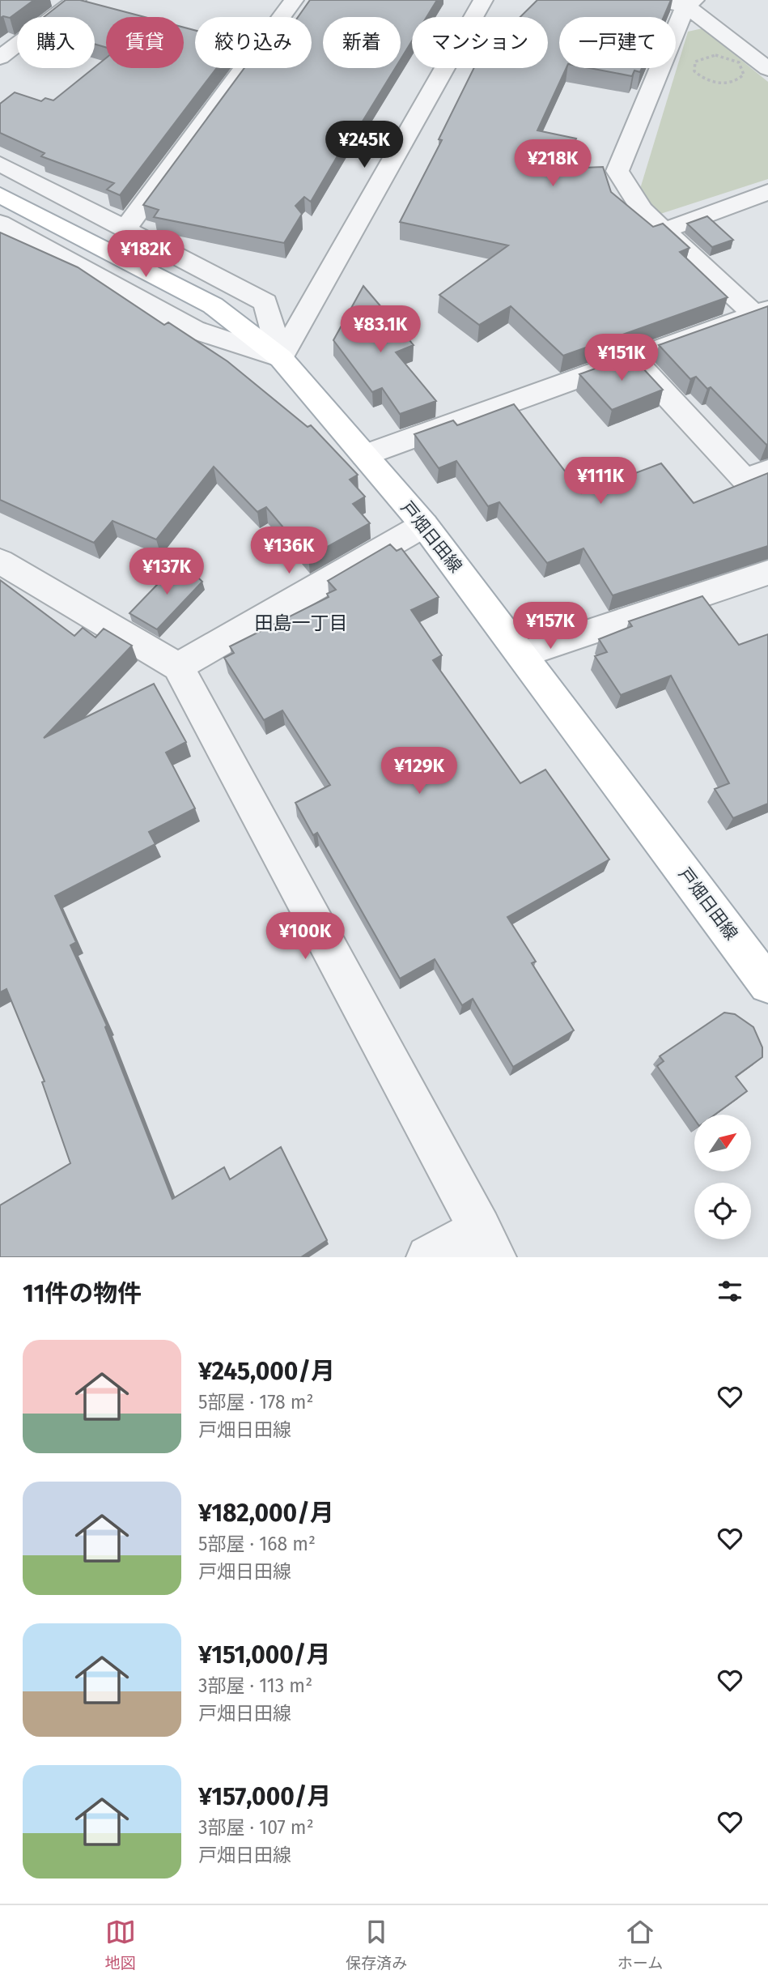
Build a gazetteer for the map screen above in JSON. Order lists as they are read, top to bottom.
{
  "streets": {
    "main road": ["戸畑日田線"]
  },
  "districts": ["田島一丁目"],
  "north": "top right",
  "page": {
    "chip": [
      "購入",
      "賃貸",
      "絞り込み",
      "新着",
      "マンション",
      "一戸建て"
    ],
    "price": [
      "¥245K",
      "¥218K",
      "¥182K",
      "¥83.1K",
      "¥151K",
      "¥111K",
      "¥136K",
      "¥137K",
      "¥157K",
      "¥129K",
      "¥100K"
    ],
    "heading": "11件の物件",
    "list": [
      {
        "name": "¥245,000/月",
        "note": "5部屋 · 178 m² · 戸畑日田線"
      },
      {
        "name": "¥182,000/月",
        "note": "5部屋 · 168 m² · 戸畑日田線"
      },
      {
        "name": "¥151,000/月",
        "note": "3部屋 · 113 m² · 戸畑日田線"
      },
      {
        "name": "¥157,000/月",
        "note": "3部屋 · 107 m² · 戸畑日田線"
      }
    ],
    "tabs": ["地図", "保存済み", "ホーム"]
  }
}
